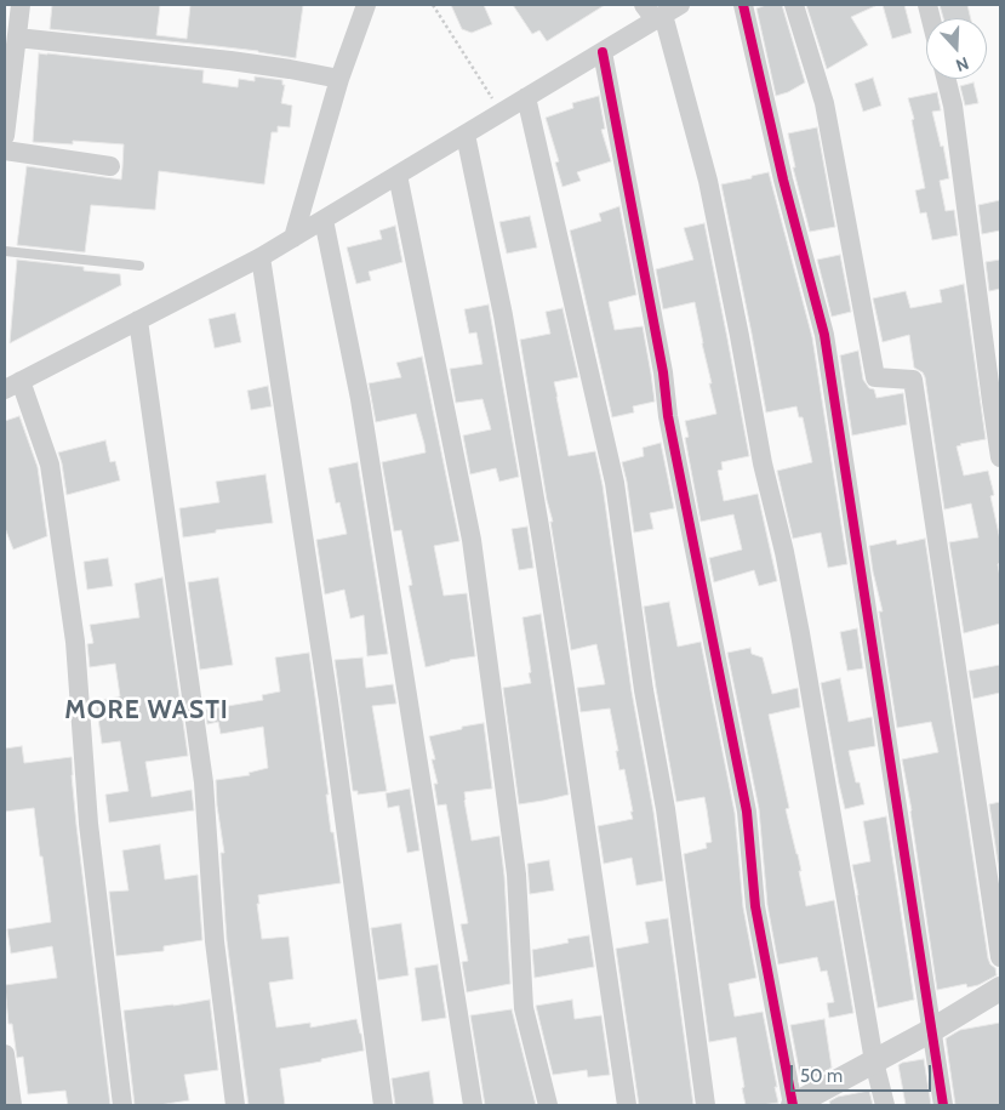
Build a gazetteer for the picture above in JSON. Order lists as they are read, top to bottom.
{
  "districts": ["MORE WASTI"],
  "scale_bar": "50 m",
  "north": "bottom"
}
